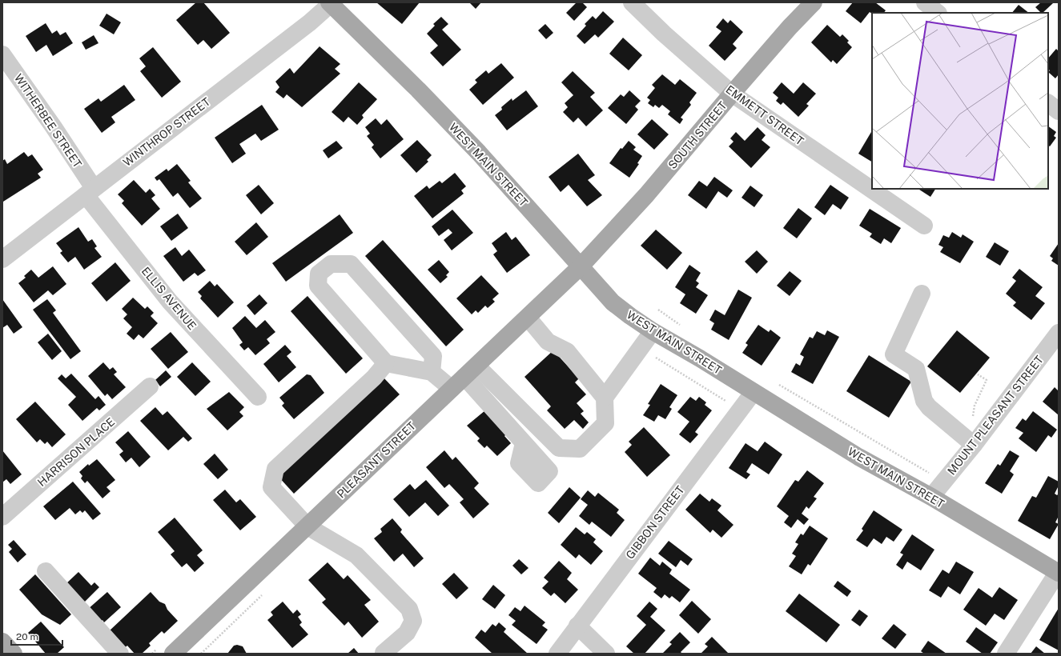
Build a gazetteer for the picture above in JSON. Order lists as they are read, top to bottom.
{
  "streets": {
    "main road": ["SOUTH STREET", "WEST MAIN STREET", "PLEASANT STREET"],
    "street": [
      "EMMETT STREET",
      "WITHERBEE STREET",
      "WINTHROP STREET",
      "ELLIS AVENUE",
      "MOUNT PLEASANT STREET",
      "HARRISON PLACE",
      "GIBBON STREET"
    ]
  },
  "crossings": [
    ["EMMETT STREET", "SOUTH STREET"],
    ["WITHERBEE STREET", "WINTHROP STREET"],
    ["WITHERBEE STREET", "ELLIS AVENUE"],
    ["WINTHROP STREET", "WEST MAIN STREET"],
    ["WINTHROP STREET", "ELLIS AVENUE"],
    ["SOUTH STREET", "WEST MAIN STREET"],
    ["SOUTH STREET", "PLEASANT STREET"],
    ["WEST MAIN STREET", "MOUNT PLEASANT STREET"],
    ["WEST MAIN STREET", "PLEASANT STREET"],
    ["WEST MAIN STREET", "GIBBON STREET"]
  ],
  "scale_bar": "20 m"
}
